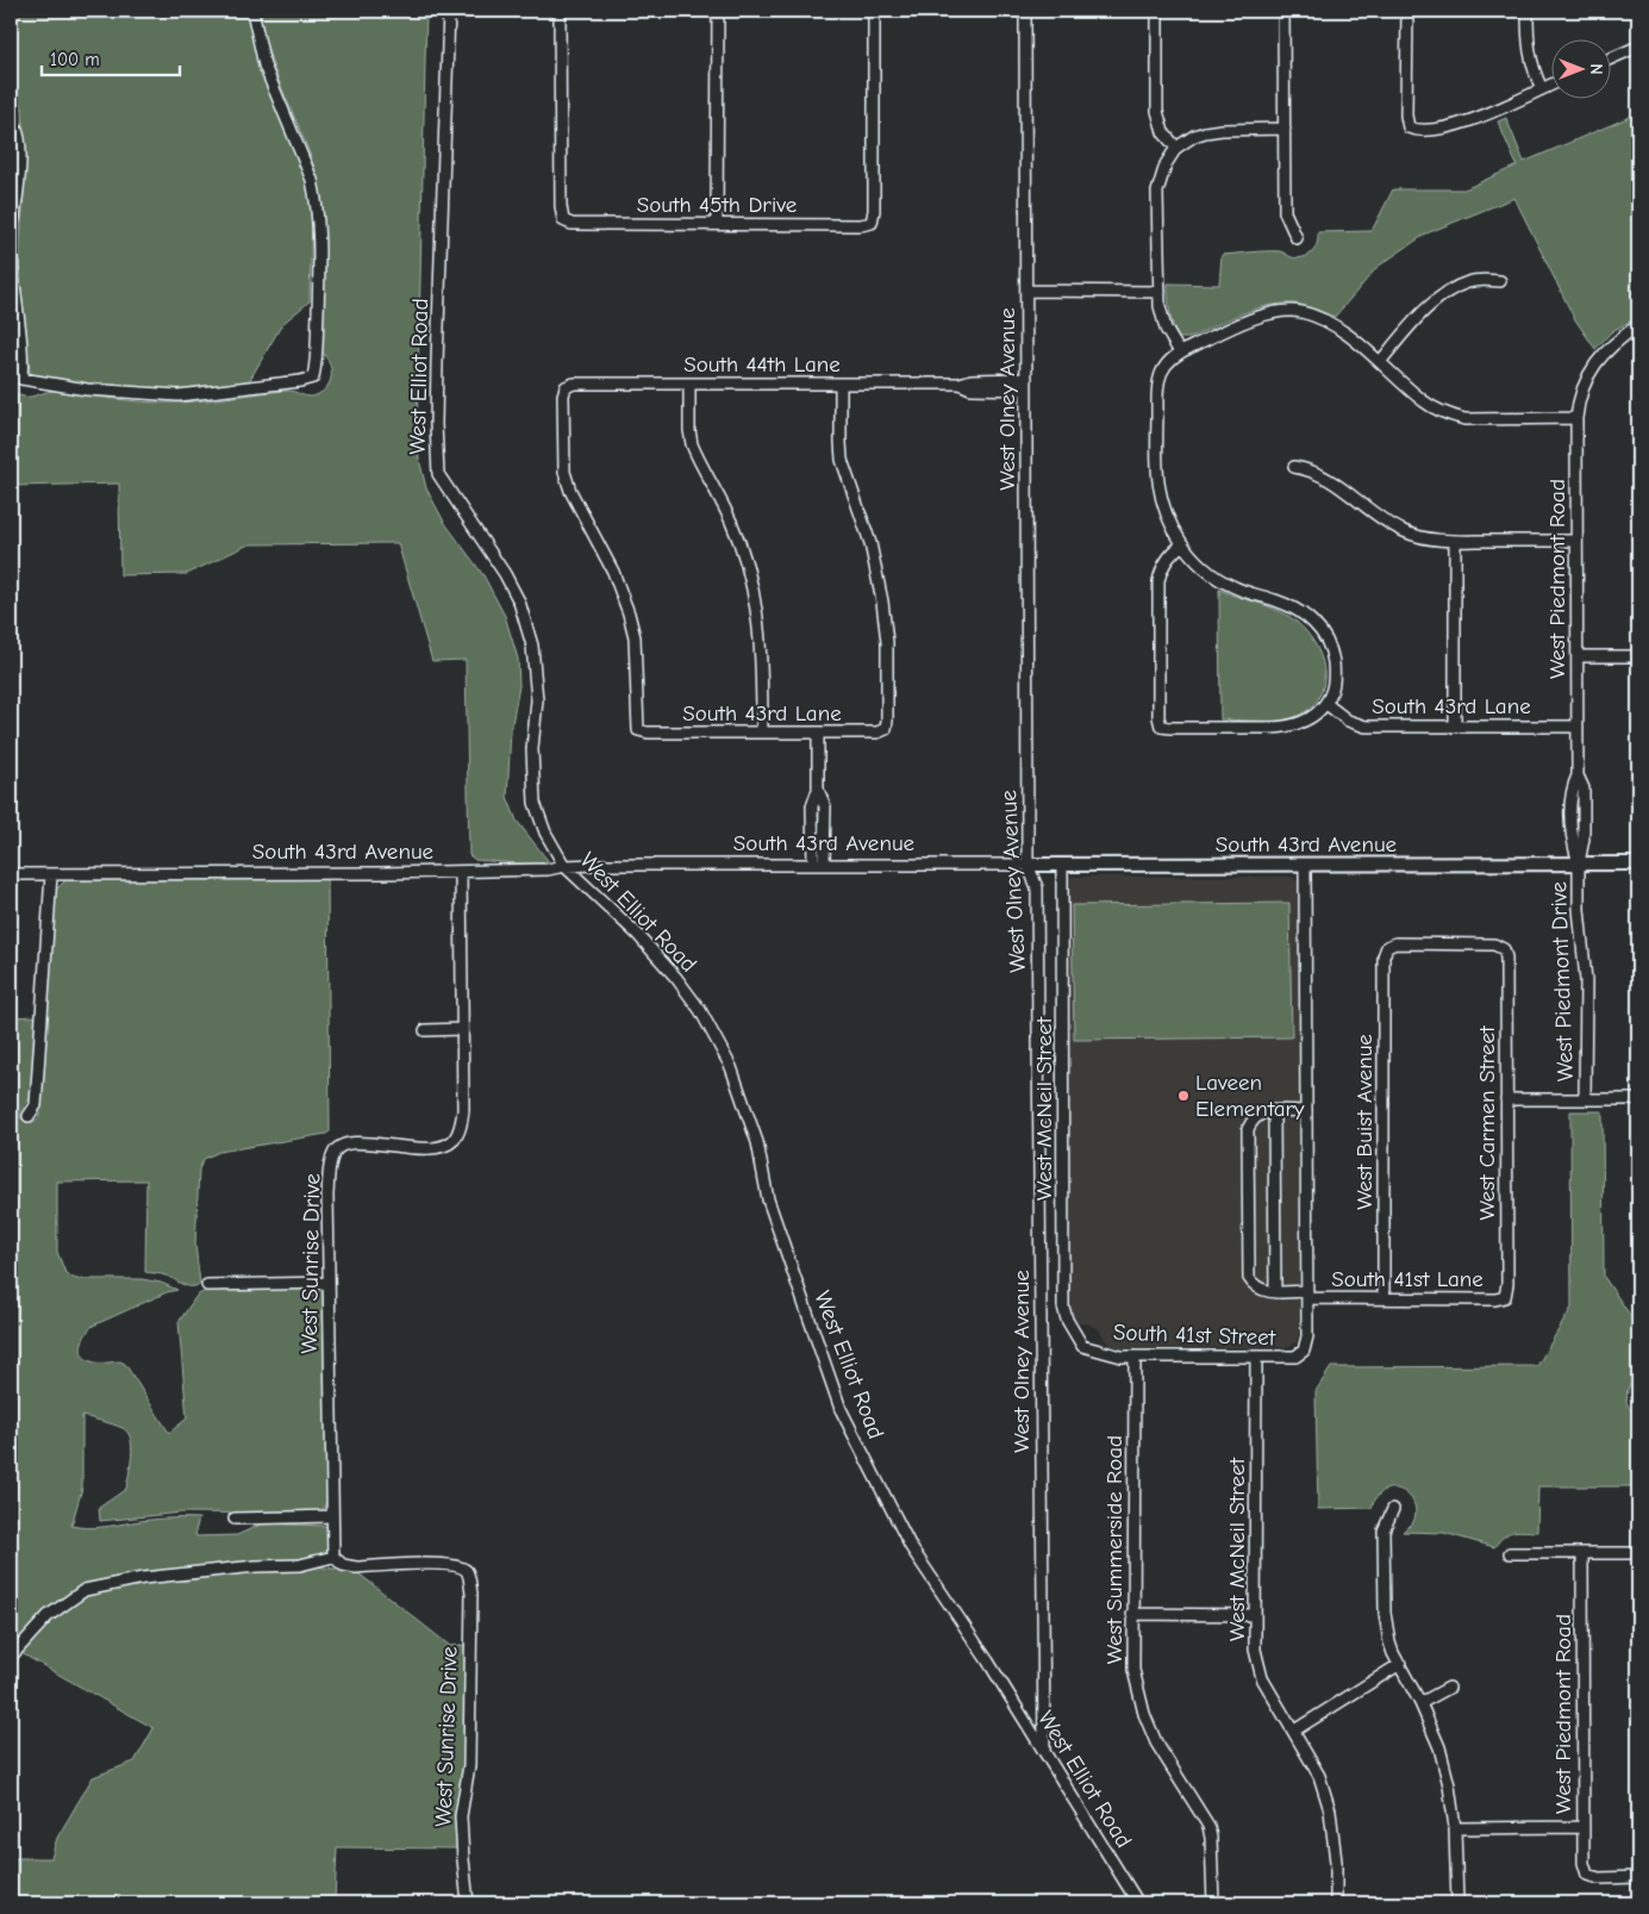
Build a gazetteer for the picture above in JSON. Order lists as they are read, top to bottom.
{
  "streets": {
    "street": [
      "South 45th Drive",
      "South 44th Lane",
      "West Elliot Road",
      "West Olney Avenue",
      "West Piedmont Road",
      "South 43rd Lane",
      "South 43rd Avenue",
      "West Piedmont Drive",
      "West McNeil Street",
      "West Buist Avenue",
      "West Carmen Street",
      "West Sunrise Drive",
      "South 41st Lane",
      "South 41st Street",
      "West Summerside Road"
    ]
  },
  "crossings": [
    ["South 44th Lane", "West Olney Avenue"],
    ["South 44th Lane", "South 43rd Lane"],
    ["West Elliot Road", "West Olney Avenue"],
    ["West Elliot Road", "South 43rd Avenue"],
    ["West Olney Avenue", "South 43rd Avenue"],
    ["West Piedmont Road", "South 43rd Lane"],
    ["West Piedmont Road", "West Piedmont Drive"],
    ["South 43rd Avenue", "West Piedmont Drive"],
    ["South 43rd Avenue", "West McNeil Street"],
    ["South 43rd Avenue", "West Sunrise Drive"],
    ["West McNeil Street", "South 41st Street"],
    ["West Buist Avenue", "West Carmen Street"],
    ["West Buist Avenue", "South 41st Lane"],
    ["West Carmen Street", "South 41st Lane"],
    ["South 41st Lane", "South 41st Street"],
    ["South 41st Street", "West Summerside Road"]
  ],
  "places": ["Laveen Elementary"],
  "scale_bar": "100 m",
  "north": "right"
}
